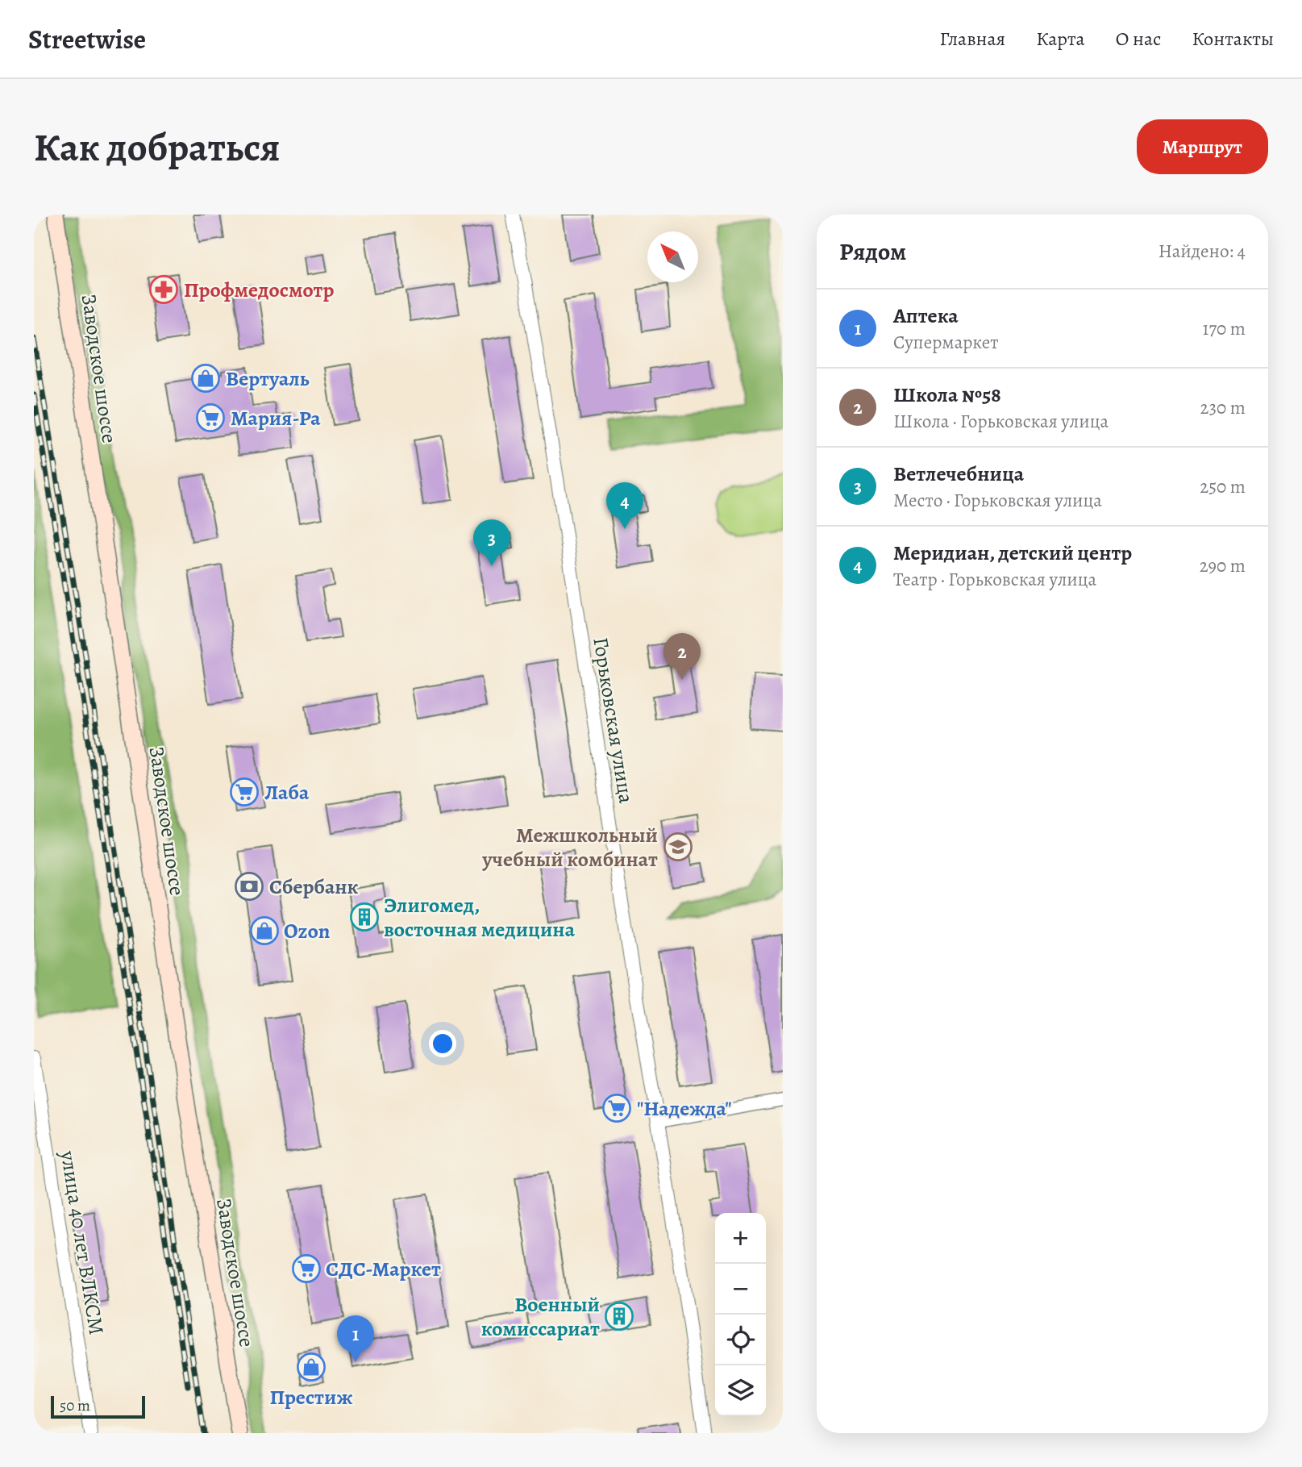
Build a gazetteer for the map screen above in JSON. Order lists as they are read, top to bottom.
{
  "streets": {
    "main road": ["Заводское шоссе"],
    "street": ["Горьковская улица", "улица 40 лет ВЛКСМ"]
  },
  "places": {
    "pharmacy": ["Профмедосмотр"],
    "shop": ["Вертуаль", "Ozon", "Престиж"],
    "supermarket": [
      "Мария-Ра",
      "Лаба",
      "\"Надежда\"",
      "СДС-Маркет"
    ],
    "school or university": ["Межшкольный учебный комбинат"],
    "bank": ["Сбербанк"],
    "building": ["Элигомед, восточная медицина", "Военный комиссариат"]
  },
  "scale_bar": "50 m",
  "north": "top left",
  "page": {
    "header": "Streetwise",
    "nav": [
      "Главная",
      "Карта",
      "О нас",
      "Контакты"
    ],
    "buttons": "Маршрут",
    "title": "Как добраться",
    "heading": ["Рядом", "Найдено: 4"],
    "list": [
      {
        "mark": "1",
        "name": "Аптека",
        "note": "Супермаркет",
        "value": "170 m"
      },
      {
        "mark": "2",
        "name": "Школа №58",
        "note": "Школа · Горьковская улица",
        "value": "230 m"
      },
      {
        "mark": "3",
        "name": "Ветлечебница",
        "note": "Место · Горьковская улица",
        "value": "250 m"
      },
      {
        "mark": "4",
        "name": "Меридиан, детский центр",
        "note": "Театр · Горьковская улица",
        "value": "290 m"
      }
    ],
    "pins": [
      "4",
      "3",
      "2",
      "1"
    ],
    "map_buttons": ["+", "−"],
    "scale": "50 m"
  }
}
